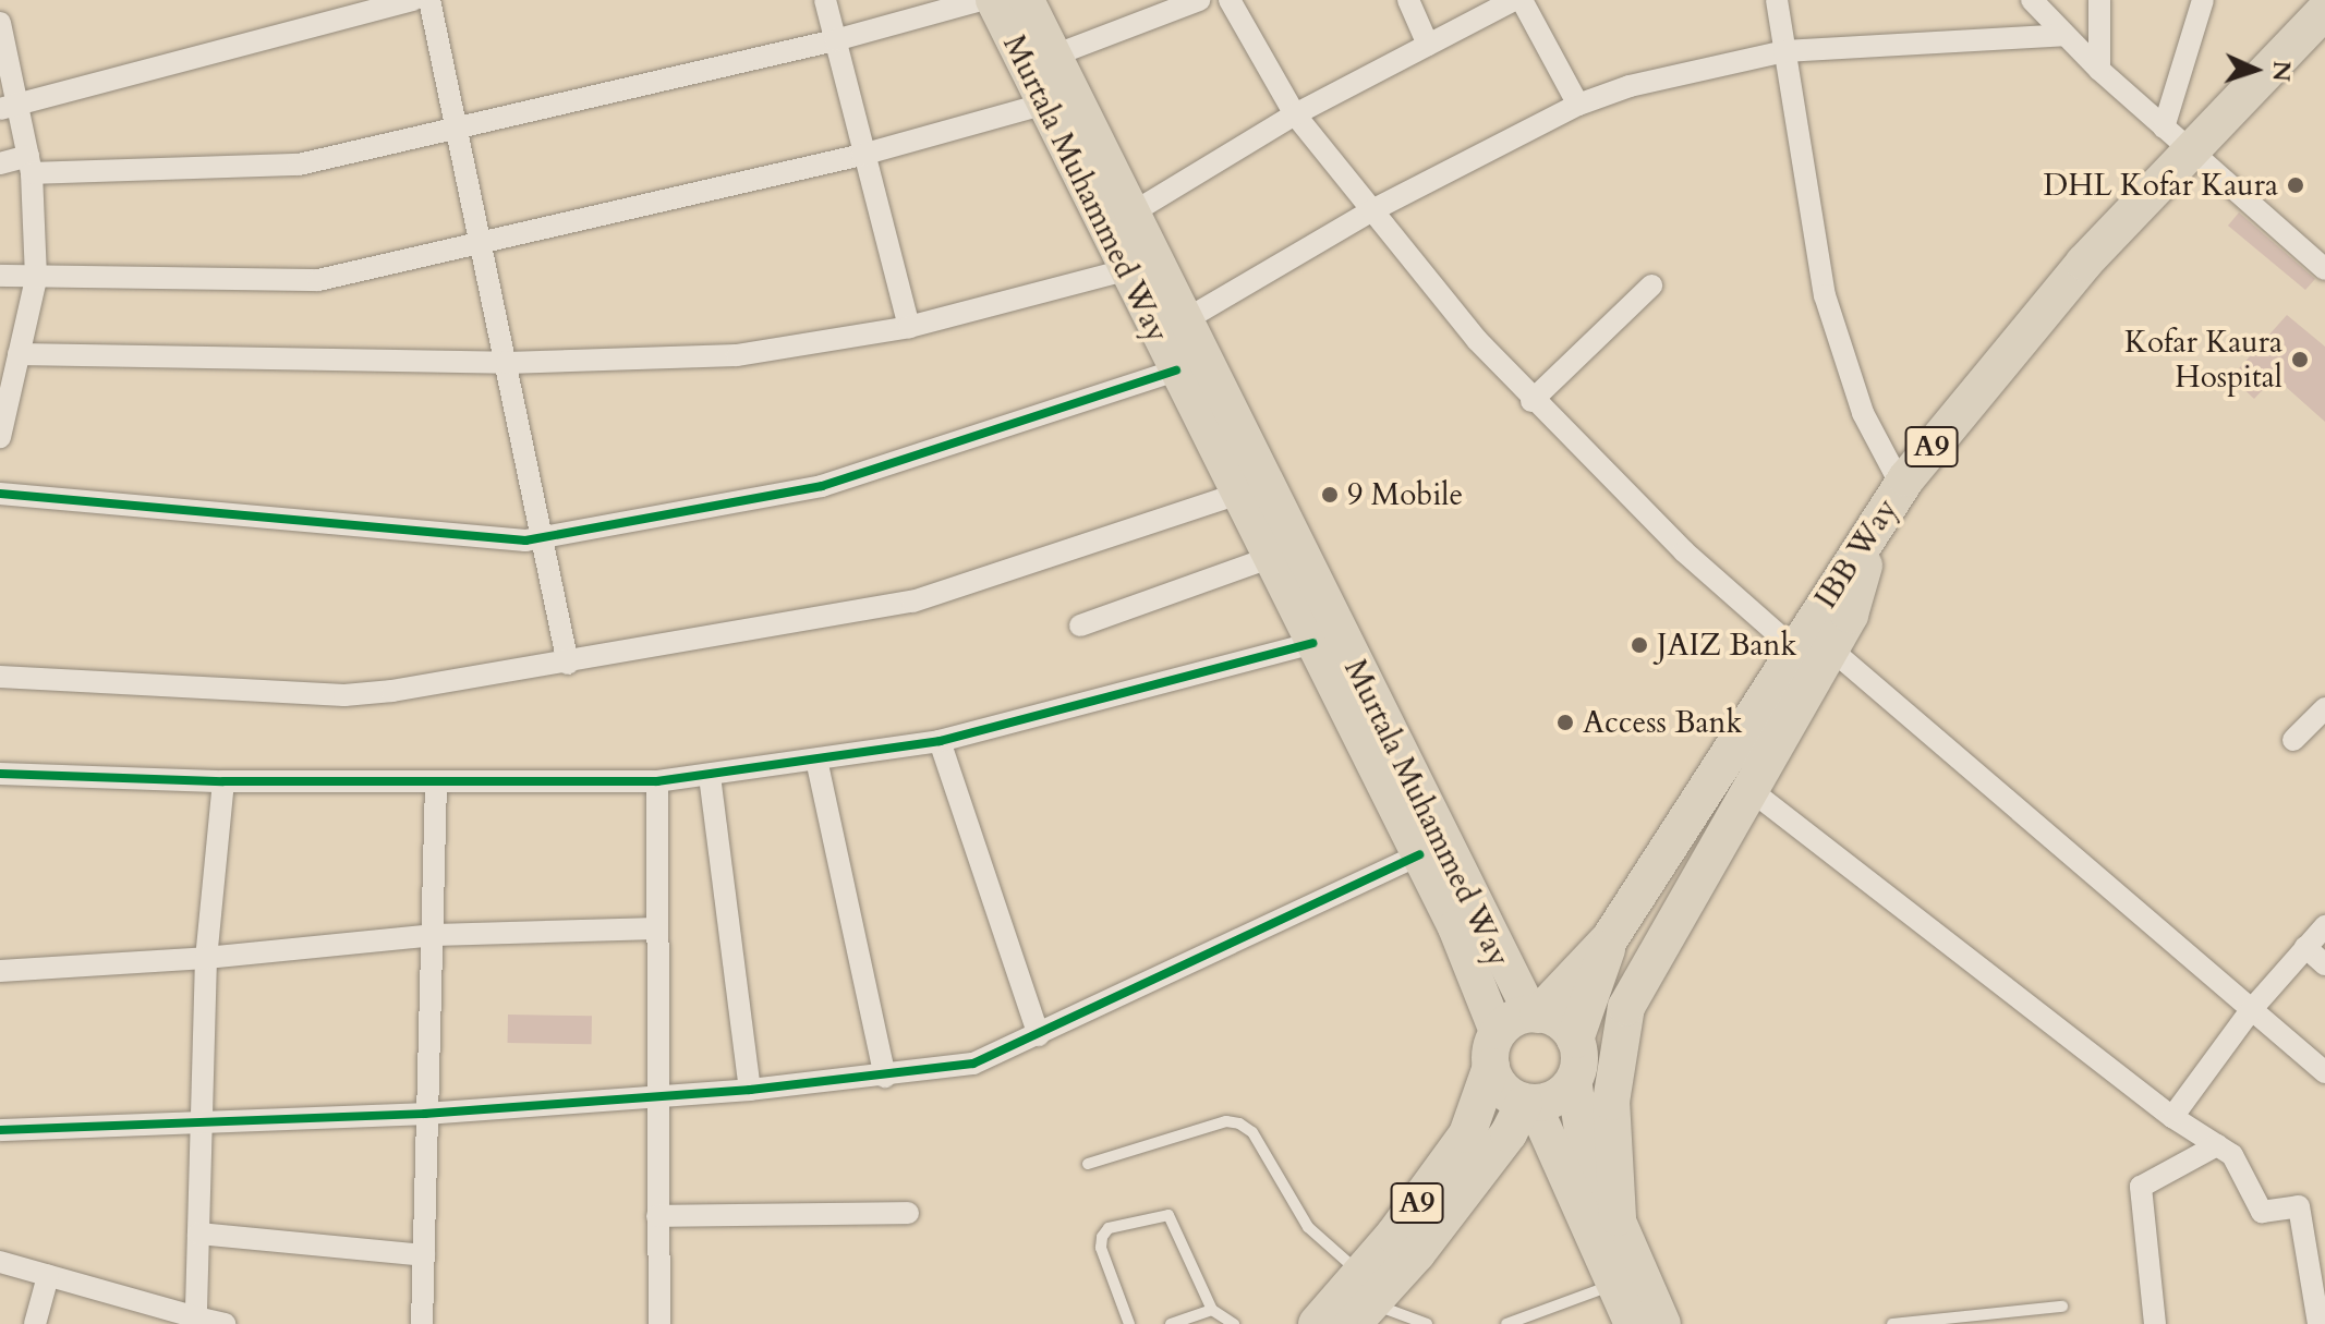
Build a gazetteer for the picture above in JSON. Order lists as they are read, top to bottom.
{
  "streets": {
    "highway": ["A9", "IBB Way"],
    "main road": ["Murtala Muhammed Way"]
  },
  "crossings": [
    ["Murtala Muhammed Way", "A9"],
    ["Murtala Muhammed Way", "IBB Way"],
    ["A9", "IBB Way"]
  ],
  "places": [
    "DHL Kofar Kaura",
    "Kofar Kaura Hospital",
    "9 Mobile",
    "JAIZ Bank",
    "Access Bank"
  ],
  "north": "right"
}
